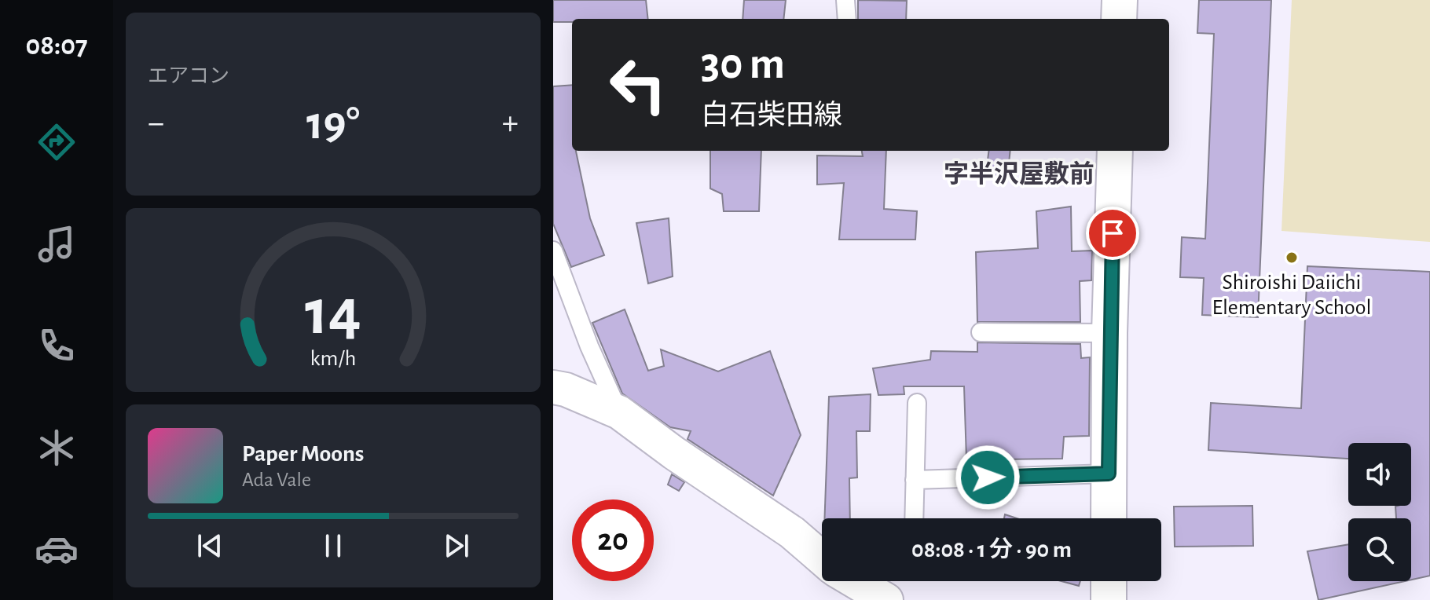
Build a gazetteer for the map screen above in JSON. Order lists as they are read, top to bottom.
{
  "districts": ["字半沢屋敷前"],
  "places": ["Shiroishi Daiichi Elementary School"],
  "page": {
    "tabs": "08:07",
    "tile": "エアコン",
    "turn": ["30 m", "白石柴田線"],
    "heat": ["−", "19°", "+"],
    "song": ["Paper Moons", "Ada Vale"],
    "limit": "20",
    "trip": "08:08 · 1 分 · 90 m",
    "gauge": ["14", "km/h"]
  }
}
